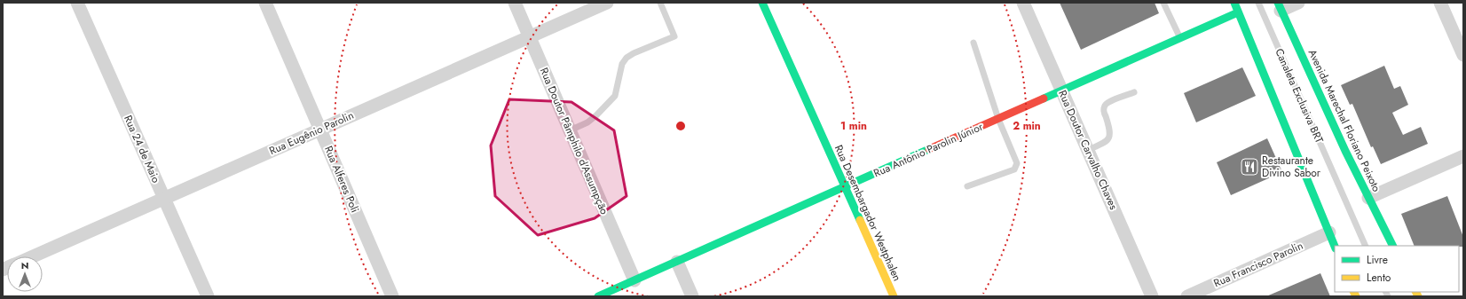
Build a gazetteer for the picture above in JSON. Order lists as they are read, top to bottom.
{
  "streets": {
    "street": [
      "Avenida Marechal Floriano Peixoto",
      "Rua Eugênio Parolin",
      "Rua Doutor Pâmphilo d'Assumpção",
      "Rua 24 de Maio",
      "Rua Antônio Parolin Júnior",
      "Rua Doutor Carvalho Chaves",
      "Rua Alferes Poli",
      "Rua Desembargador Westphalen",
      "Rua Francisco Parolin"
    ],
    "lane": ["Canaleta Exclusiva BRT"]
  },
  "crossings": [
    ["Rua Eugênio Parolin", "Rua Doutor Pâmphilo d'Assumpção"],
    ["Rua Eugênio Parolin", "Rua 24 de Maio"],
    ["Rua Eugênio Parolin", "Rua Alferes Poli"],
    ["Rua Doutor Pâmphilo d'Assumpção", "Rua Antônio Parolin Júnior"],
    ["Rua Antônio Parolin Júnior", "Rua Doutor Carvalho Chaves"],
    ["Rua Antônio Parolin Júnior", "Rua Desembargador Westphalen"]
  ],
  "places": {
    "restaurant": ["Restaurante Divino Sabor"]
  },
  "legend": ["Livre", "Lento"],
  "north": "top",
  "rings": ["1 min", "2 min"]
}
